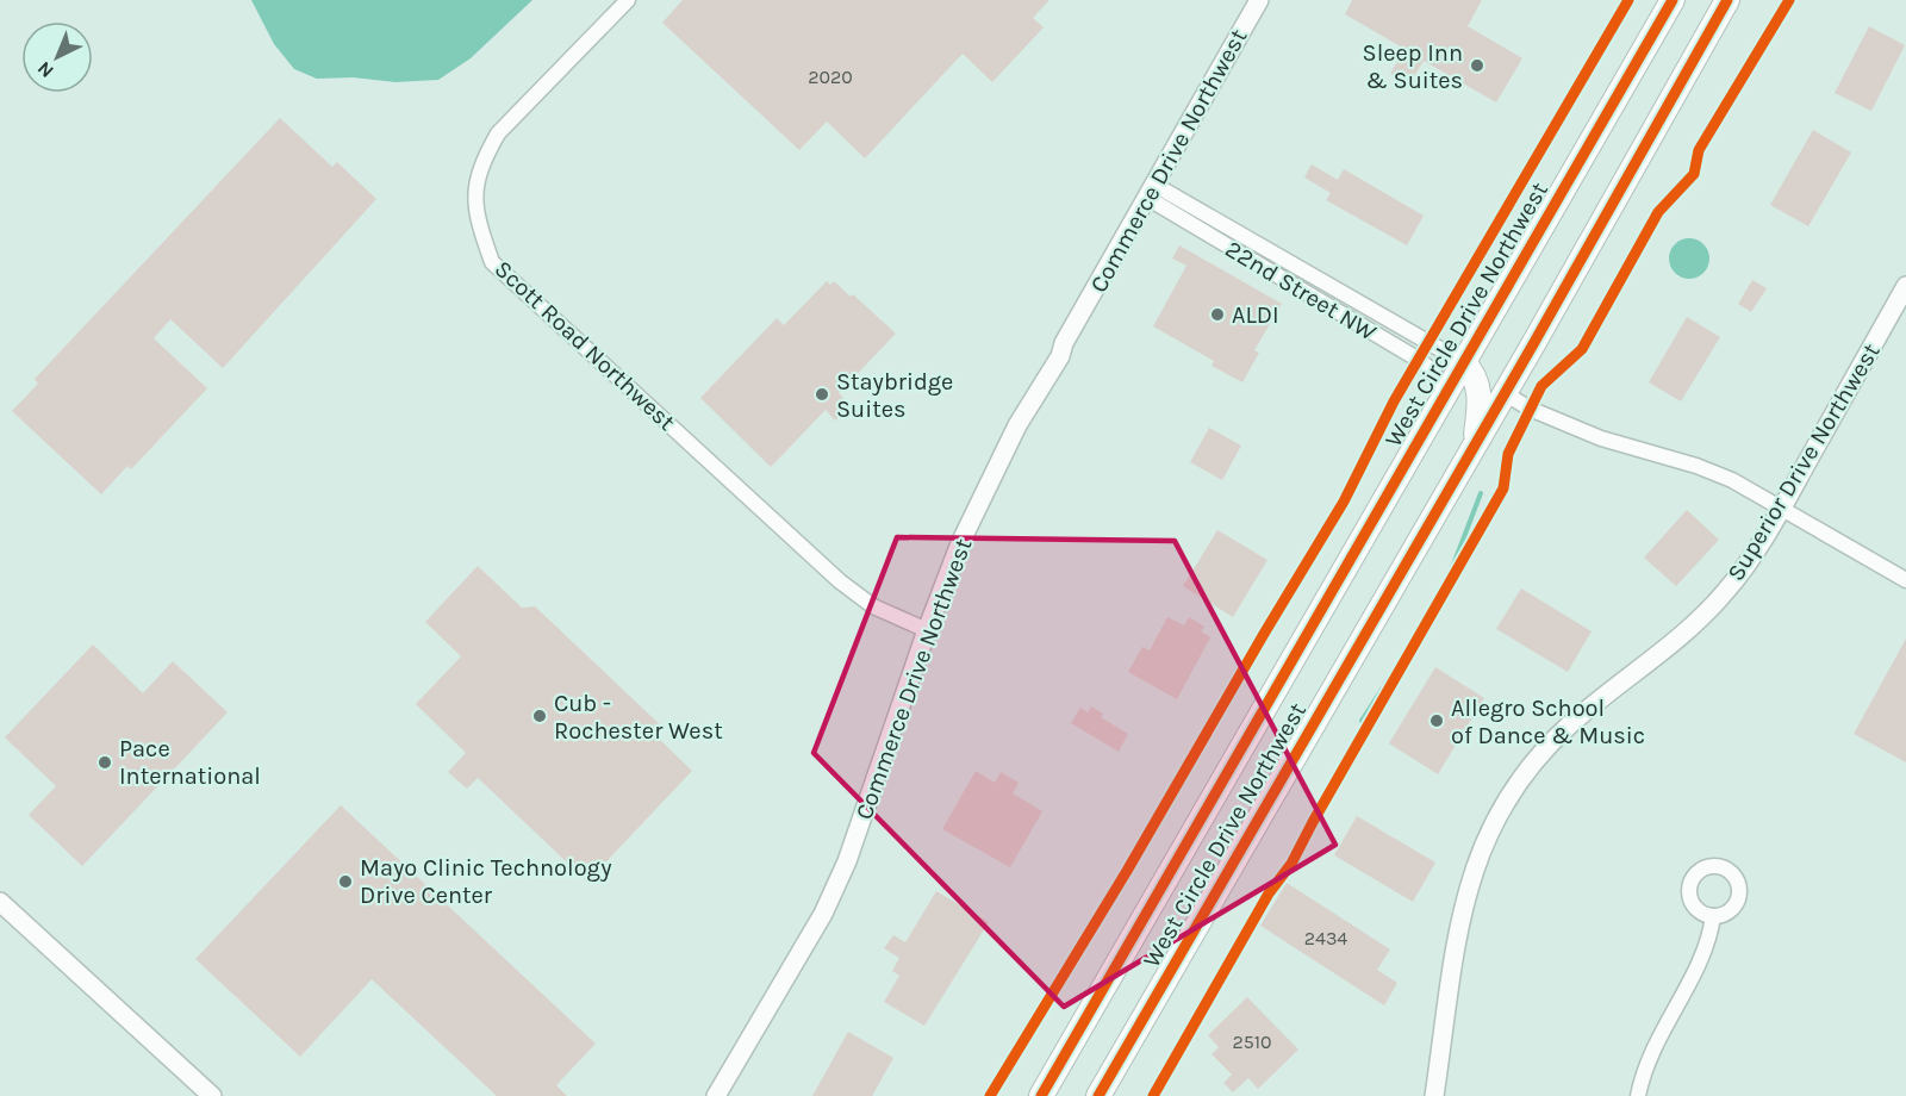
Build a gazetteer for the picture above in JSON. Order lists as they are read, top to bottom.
{
  "streets": {
    "main road": ["West Circle Drive Northwest"],
    "street": [
      "Commerce Drive Northwest",
      "22nd Street NW",
      "Scott Road Northwest",
      "Superior Drive Northwest"
    ]
  },
  "crossings": [
    ["Commerce Drive Northwest", "22nd Street NW"],
    ["Commerce Drive Northwest", "Scott Road Northwest"],
    ["22nd Street NW", "West Circle Drive Northwest"]
  ],
  "places": [
    "Sleep Inn & Suites",
    "ALDI",
    "Staybridge Suites",
    "Cub - Rochester West",
    "Allegro School of Dance & Music",
    "Pace International",
    "Mayo Clinic Technology Drive Center"
  ],
  "house_numbers": ["2020", "2434", "2510"],
  "north": "bottom left"
}
